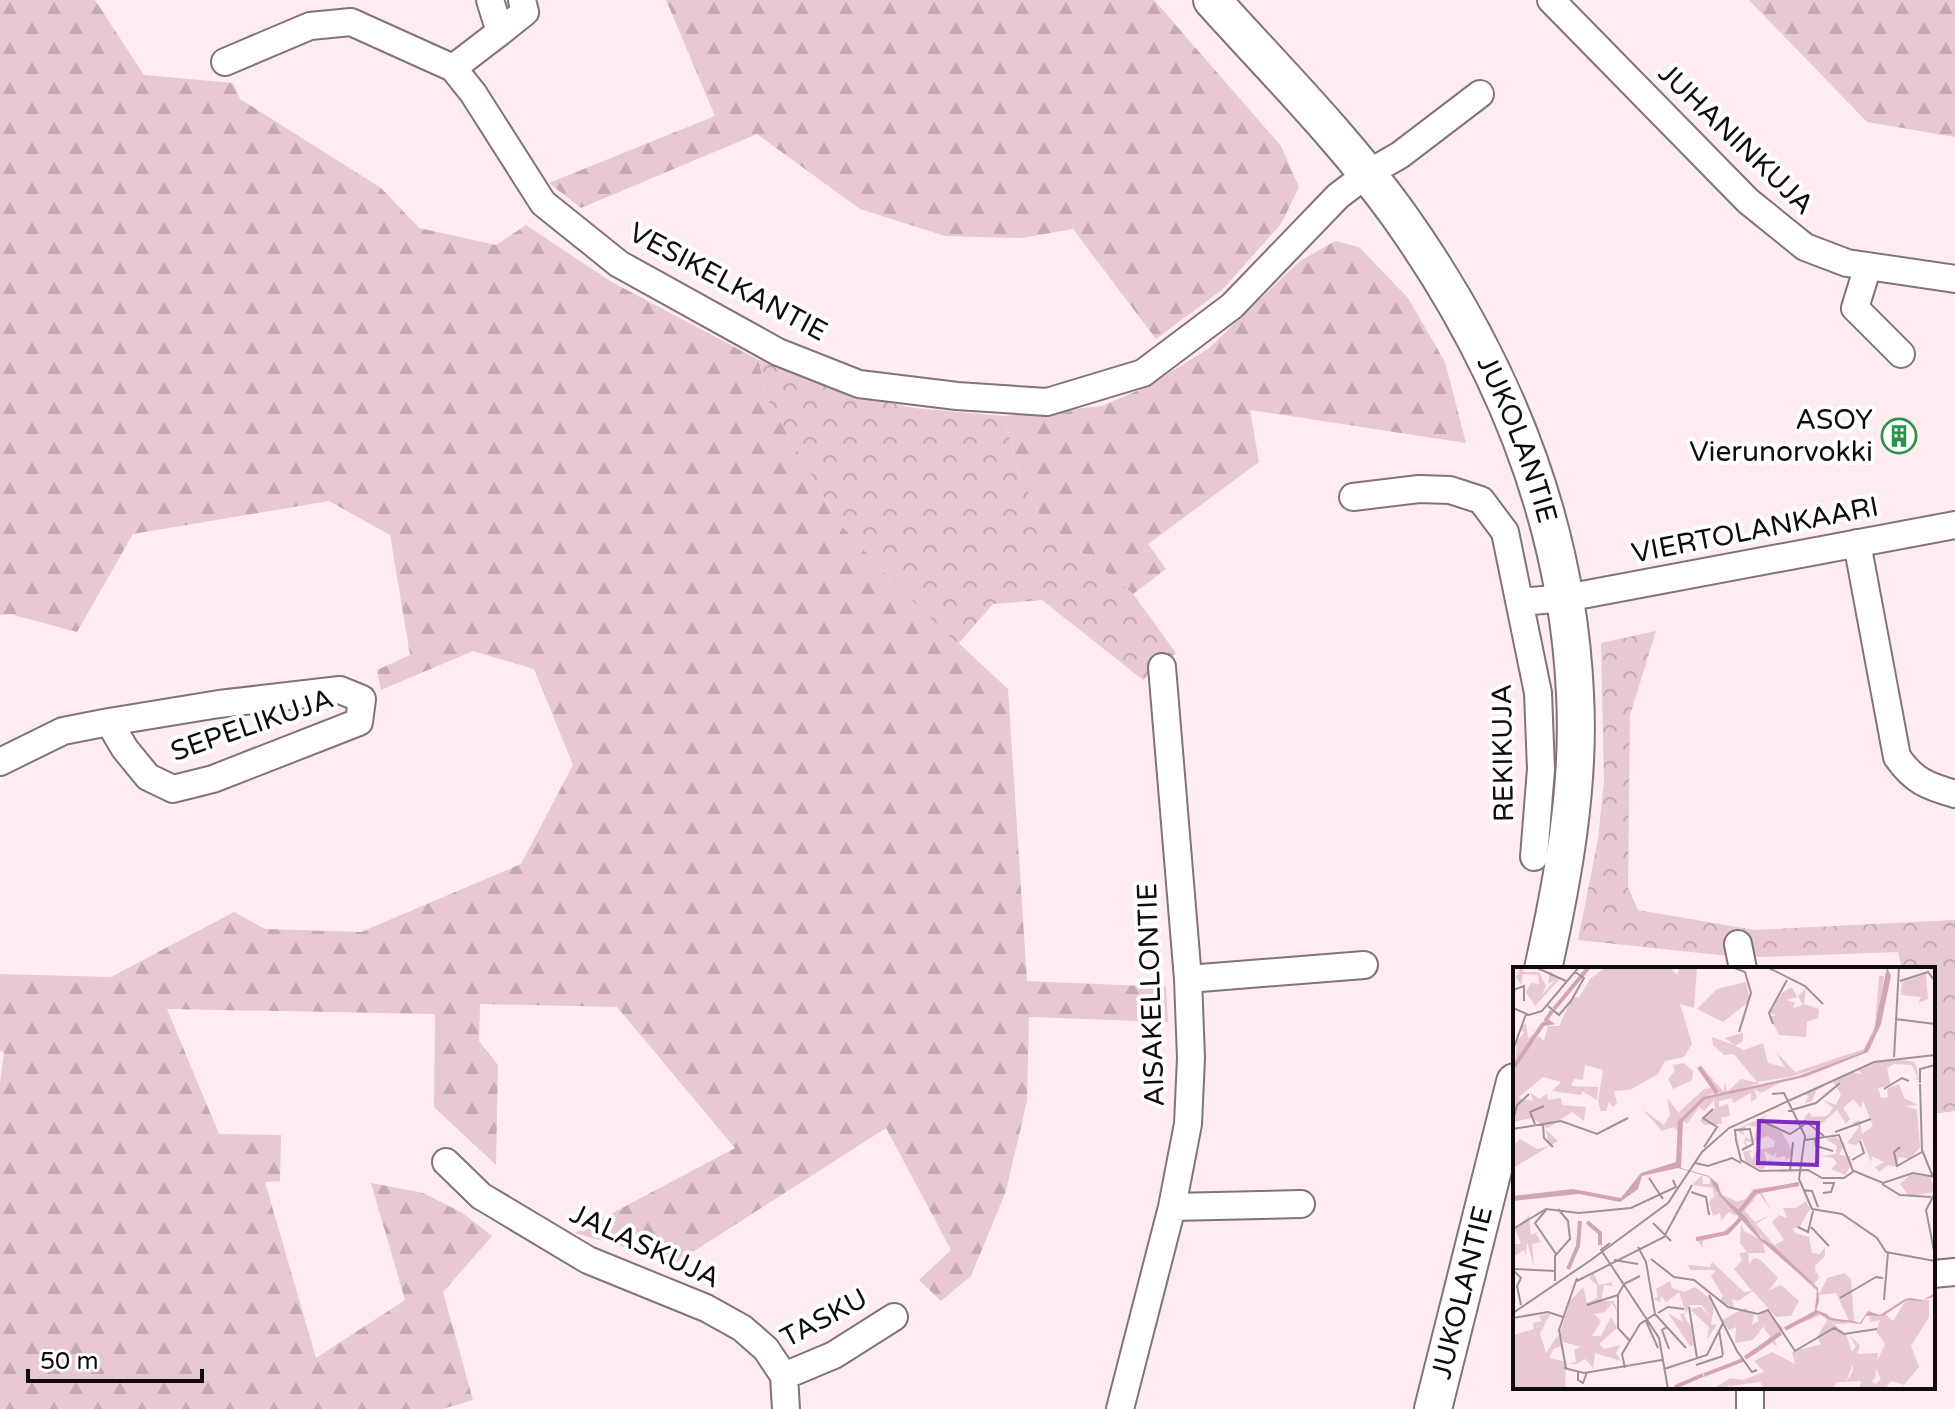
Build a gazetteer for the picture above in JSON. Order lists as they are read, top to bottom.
{
  "streets": {
    "street": [
      "JUHANINKUJA",
      "VESIKELKANTIE",
      "JUKOLANTIE",
      "VIERTOLANKAARI",
      "SEPELIKUJA",
      "REKIKUJA",
      "AISAKELLONTIE",
      "JALASKUJA",
      "TASKU"
    ]
  },
  "crossings": [
    ["VESIKELKANTIE", "JUKOLANTIE"],
    ["JUKOLANTIE", "VIERTOLANKAARI"],
    ["JALASKUJA", "TASKU"]
  ],
  "places": {
    "building": ["ASOY Vierunorvokki"]
  },
  "scale_bar": "50 m"
}
